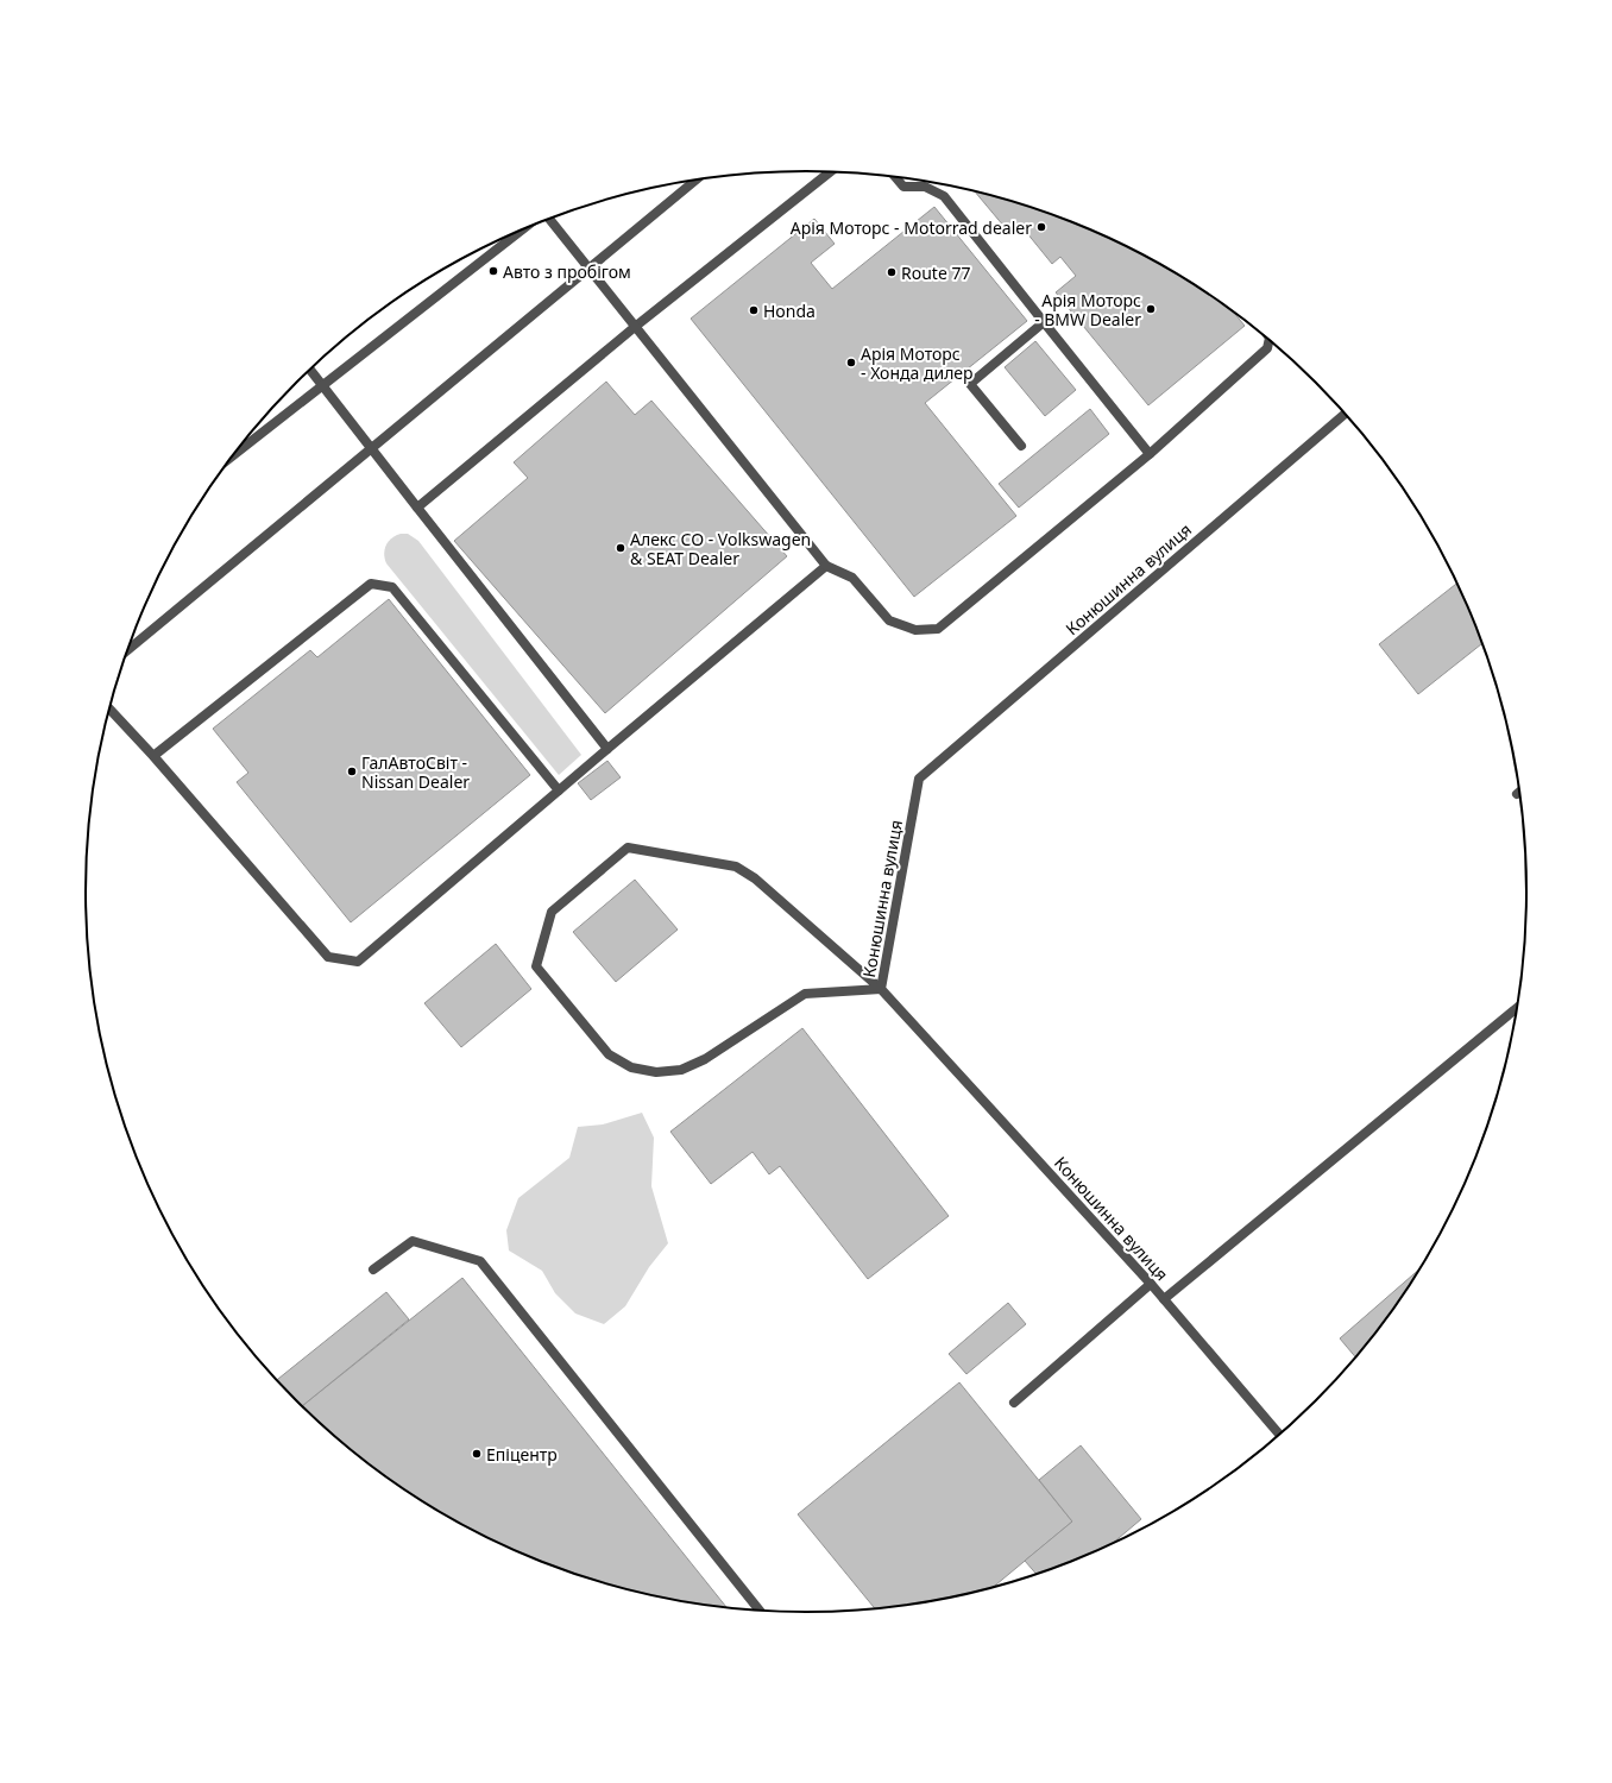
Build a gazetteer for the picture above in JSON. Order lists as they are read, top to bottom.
{
  "streets": {
    "street": ["Конюшинна вулиця"]
  },
  "places": [
    "Арія Моторс - Motorrad dealer",
    "Авто з пробігом",
    "Route 77",
    "Арія Моторс - BMW Dealer",
    "Honda",
    "Арія Моторс - Хонда дилер",
    "Алекс CO - Volkswagen & SEAT Dealer",
    "ГалАвтоСвіт - Nissan Dealer",
    "Епіцентр"
  ]
}
